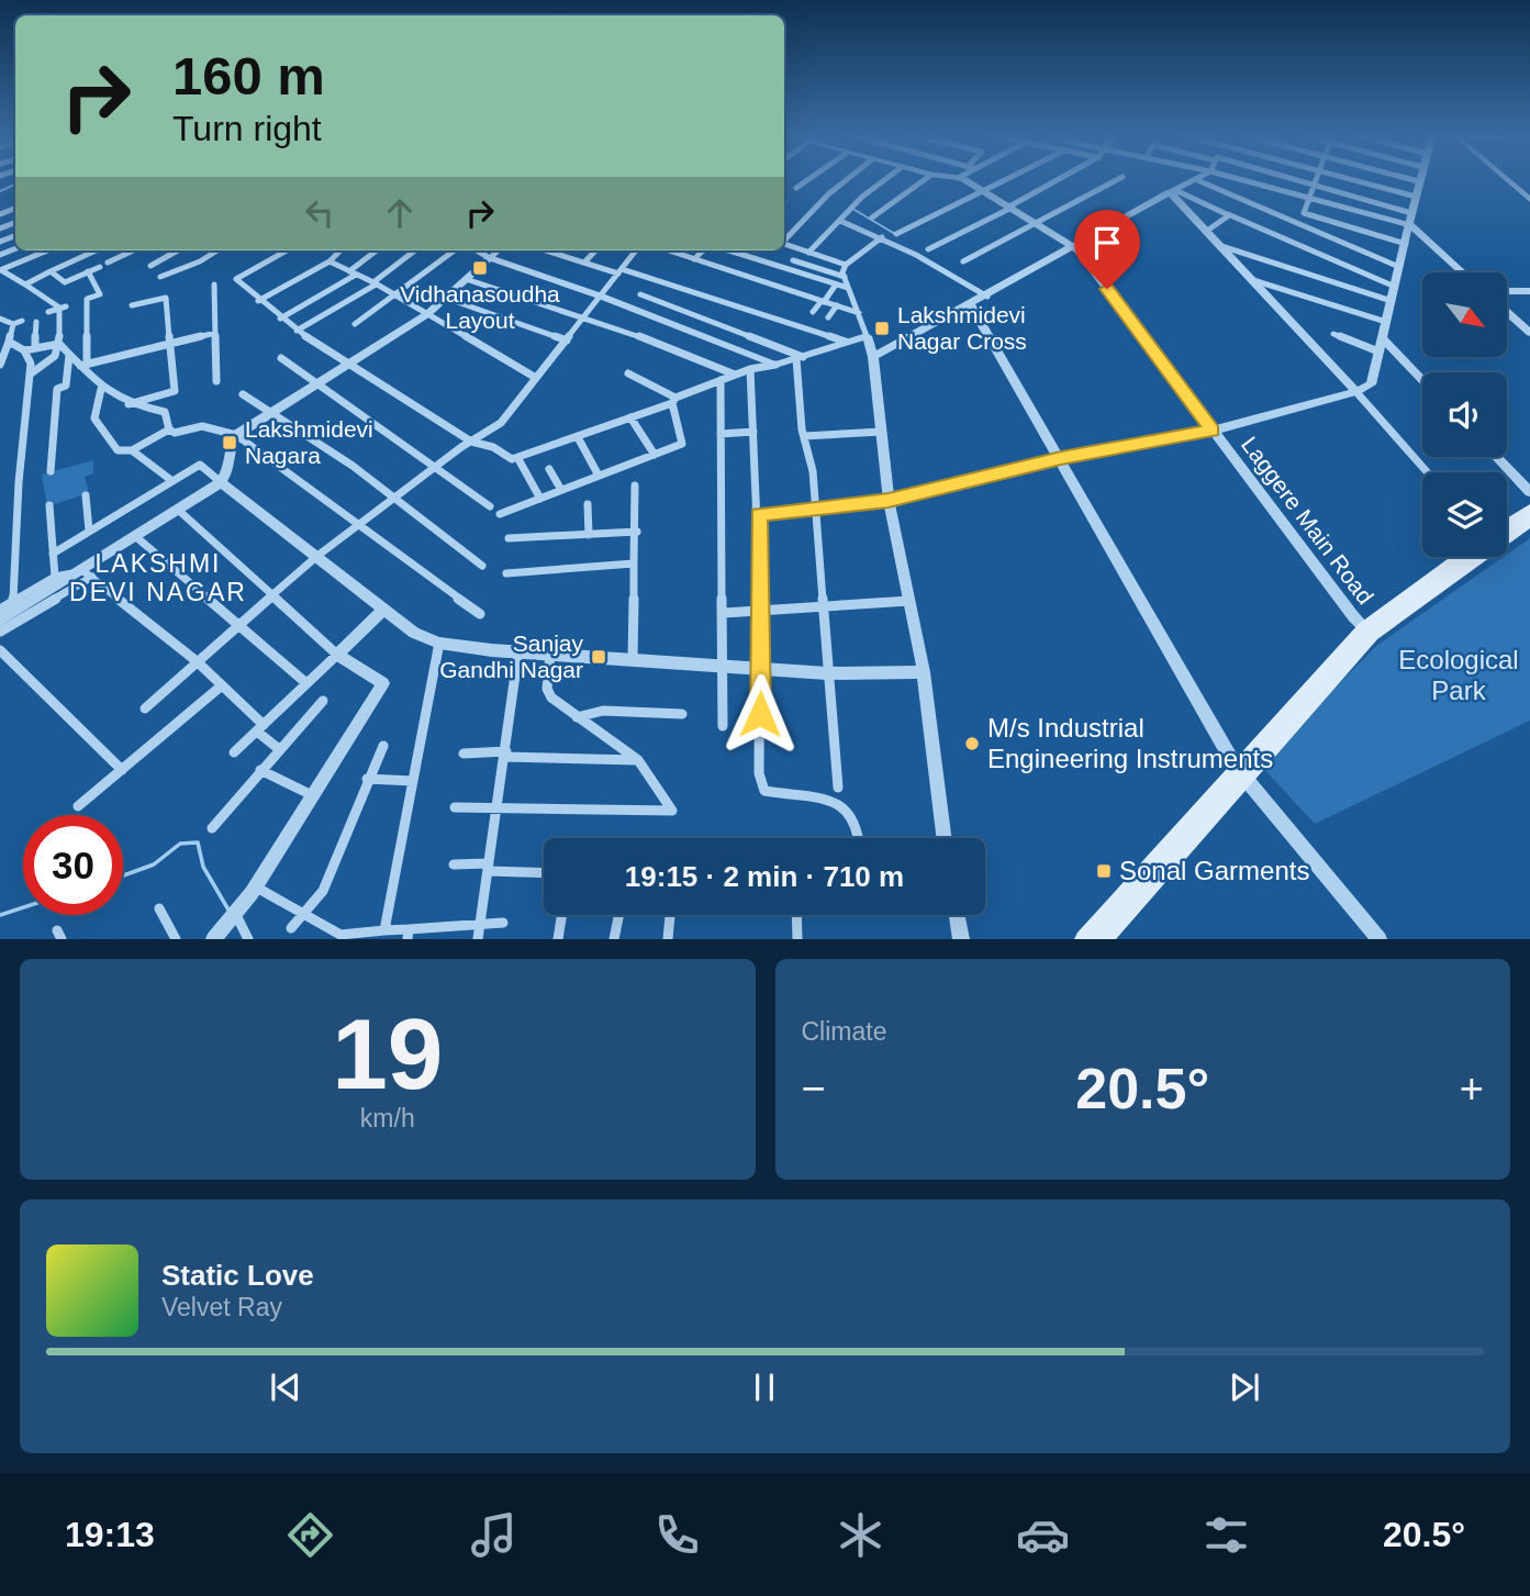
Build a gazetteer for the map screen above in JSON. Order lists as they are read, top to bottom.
{
  "streets": {
    "street": ["Laggere Main Road"]
  },
  "districts": ["LAKSHMI DEVI NAGAR"],
  "parks": ["Ecological Park"],
  "places": {
    "transit": [
      "Vidhanasoudha Layout",
      "Lakshmidevi Nagar Cross",
      "Lakshmidevi Nagara",
      "Sanjay Gandhi Nagar",
      "Sonal Garments"
    ],
    "other": ["M/s Industrial Engineering Instruments"]
  },
  "north": "bottom right",
  "page": {
    "turn": ["160 m", "Turn right"],
    "limit": "30",
    "trip": "19:15 · 2 min · 710 m",
    "tile": [
      ["19", "km/h"],
      "Climate"
    ],
    "heat": ["−", "20.5°", "+"],
    "song": ["Static Love", "Velvet Ray"],
    "tabs": ["19:13", "20.5°"]
  }
}
